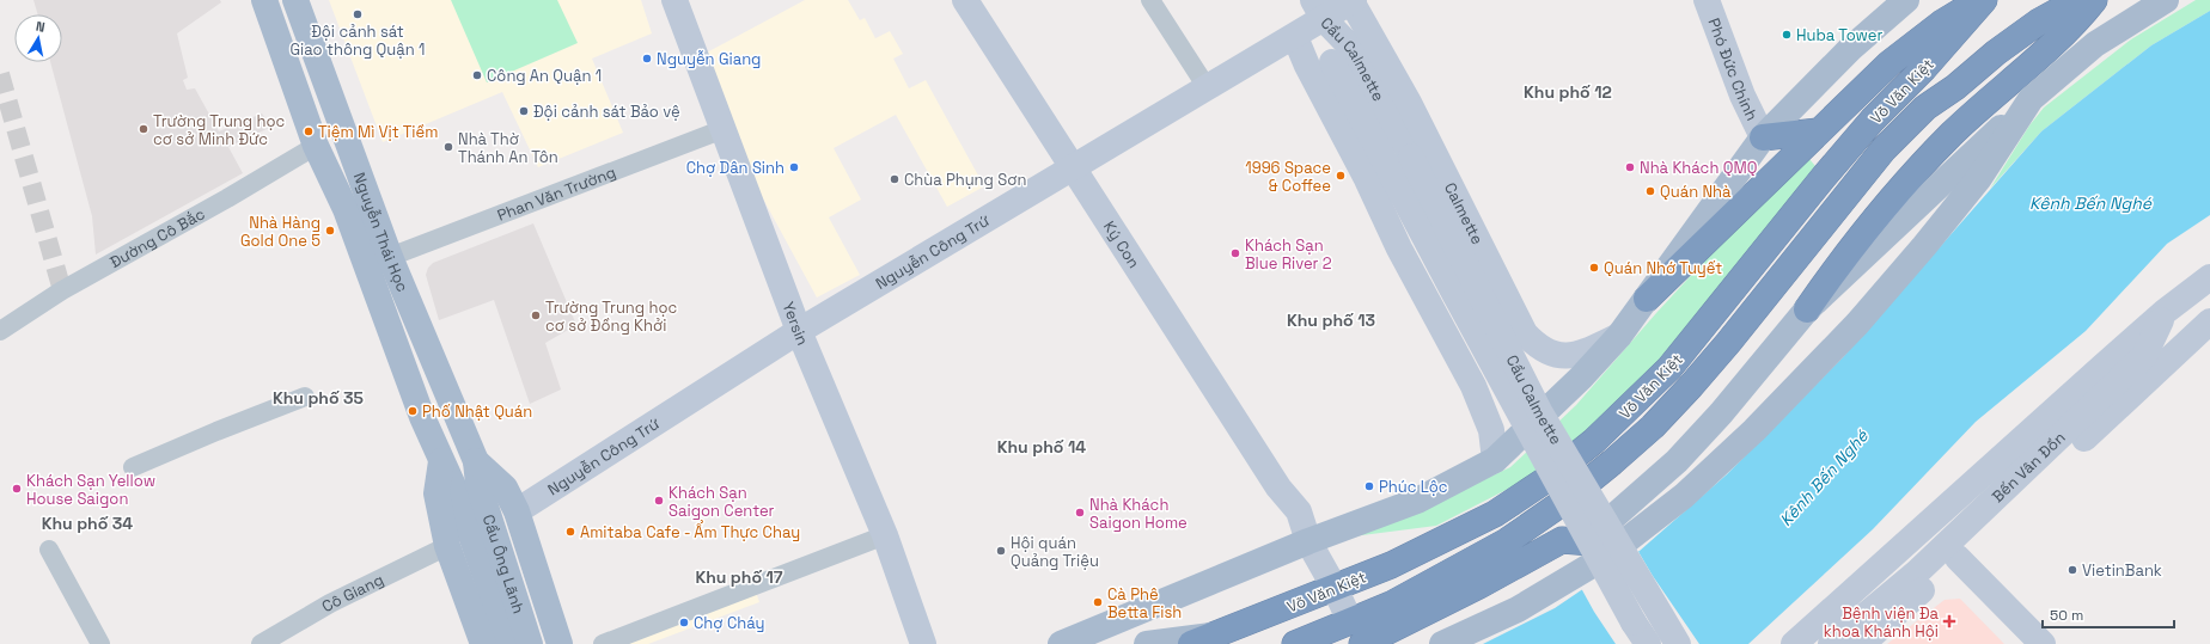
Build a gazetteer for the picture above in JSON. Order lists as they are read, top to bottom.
{
  "streets": {
    "highway": ["Võ Văn Kiệt"],
    "main road": [
      "Cầu Calmette",
      "Phó Đức Chính",
      "Calmette",
      "Nguyễn Thái Học",
      "Ký Con",
      "Nguyễn Công Trứ",
      "Yersin",
      "Bến Vân Đồn",
      "Cầu Ông Lãnh"
    ],
    "street": ["Phan Văn Trường", "Đường Cô Bắc", "Cô Giang"]
  },
  "crossings": [
    ["Cầu Calmette", "Nguyễn Công Trứ"],
    ["Phó Đức Chính", "Võ Văn Kiệt"],
    ["Võ Văn Kiệt", "Calmette"],
    ["Võ Văn Kiệt", "Ký Con"],
    ["Phan Văn Trường", "Nguyễn Thái Học"],
    ["Phan Văn Trường", "Yersin"],
    ["Calmette", "Nguyễn Công Trứ"],
    ["Nguyễn Thái Học", "Đường Cô Bắc"],
    ["Nguyễn Thái Học", "Nguyễn Công Trứ"],
    ["Nguyễn Thái Học", "Cầu Ông Lãnh"],
    ["Ký Con", "Nguyễn Công Trứ"],
    ["Nguyễn Công Trứ", "Yersin"]
  ],
  "districts": [
    "Khu phố 12",
    "Khu phố 13",
    "Khu phố 35",
    "Khu phố 14",
    "Khu phố 34",
    "Khu phố 17"
  ],
  "water": ["Kênh Bến Nghé"],
  "places": {
    "other": [
      "Đội cảnh sát Giao thông Quận 1",
      "Huba Tower",
      "Nguyễn Giang",
      "Công An Quận 1",
      "Đội cảnh sát Bảo vệ",
      "Trường Trung học cơ sở Minh Đức",
      "Tiệm Mì Vịt Tiềm",
      "Nhà Thờ Thánh An Tôn",
      "Chợ Dân Sinh",
      "Nhà Khách QMQ",
      "1996 Space & Coffee",
      "Chùa Phụng Sơn",
      "Quán Nhà",
      "Nhà Hàng Gold One 5",
      "Khách Sạn Blue River 2",
      "Quán Nhớ Tuyết",
      "Trường Trung học cơ sở Đồng Khởi",
      "Phố Nhật Quán",
      "Phúc Lộc",
      "Khách Sạn Yellow House Saigon",
      "Khách Sạn Saigon Center",
      "Nhà Khách Saigon Home",
      "Amitaba Cafe - Ẩm Thực Chay",
      "Hội quán Quảng Triệu",
      "VietinBank",
      "Cà Phê Betta Fish",
      "Chợ Cháy"
    ],
    "health": ["Bệnh viện Đa khoa Khánh Hội"]
  },
  "scale_bar": "50 m",
  "north": "top"
}
